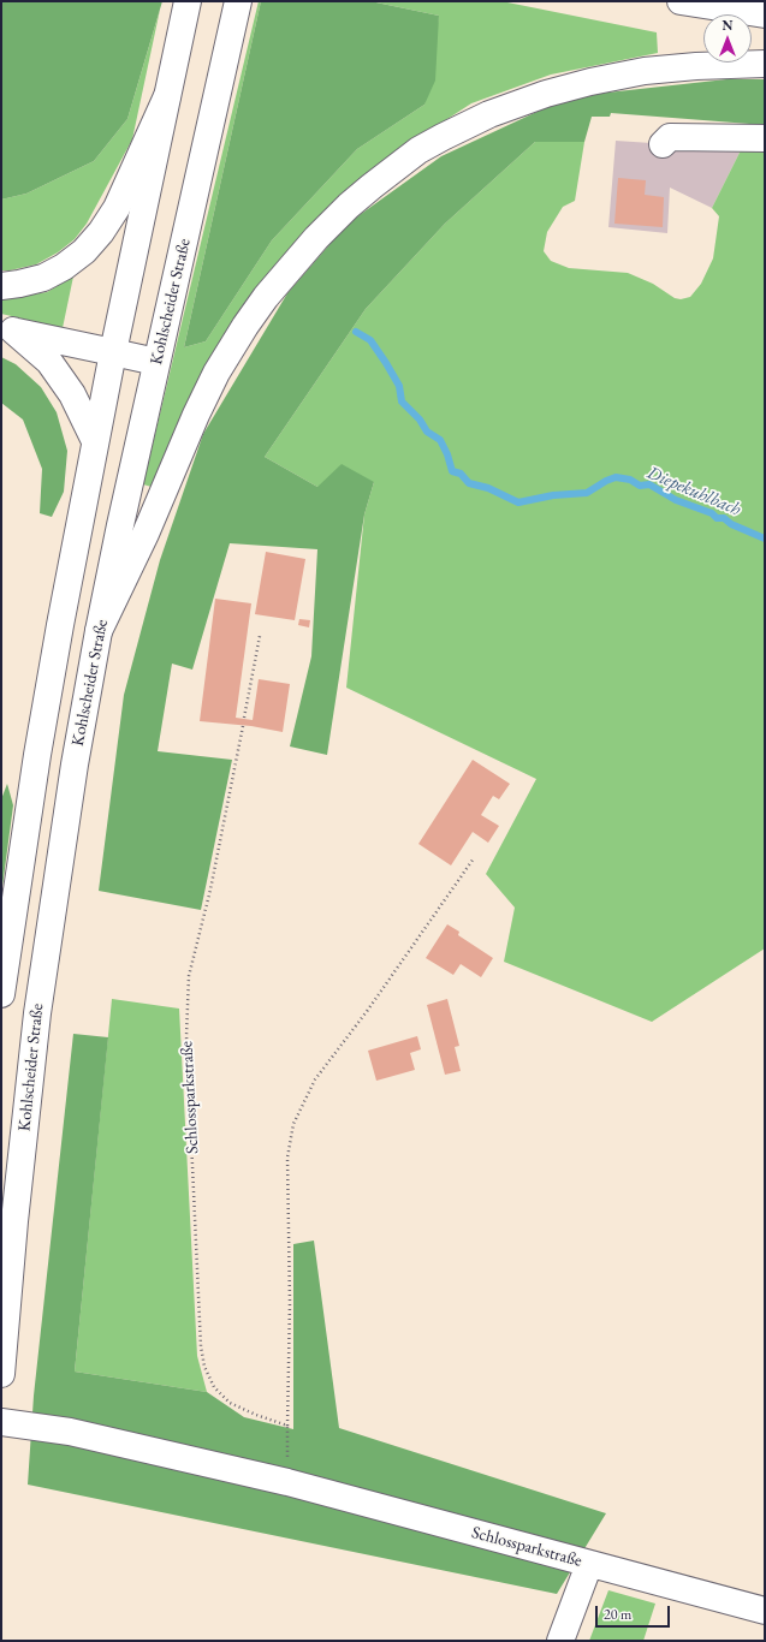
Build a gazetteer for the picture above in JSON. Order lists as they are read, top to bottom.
{
  "streets": {
    "main road": ["Kohlscheider Straße", "Schlossparkstraße"]
  },
  "water": ["Diepekuhlbach"],
  "scale_bar": "20 m",
  "north": "top"
}
